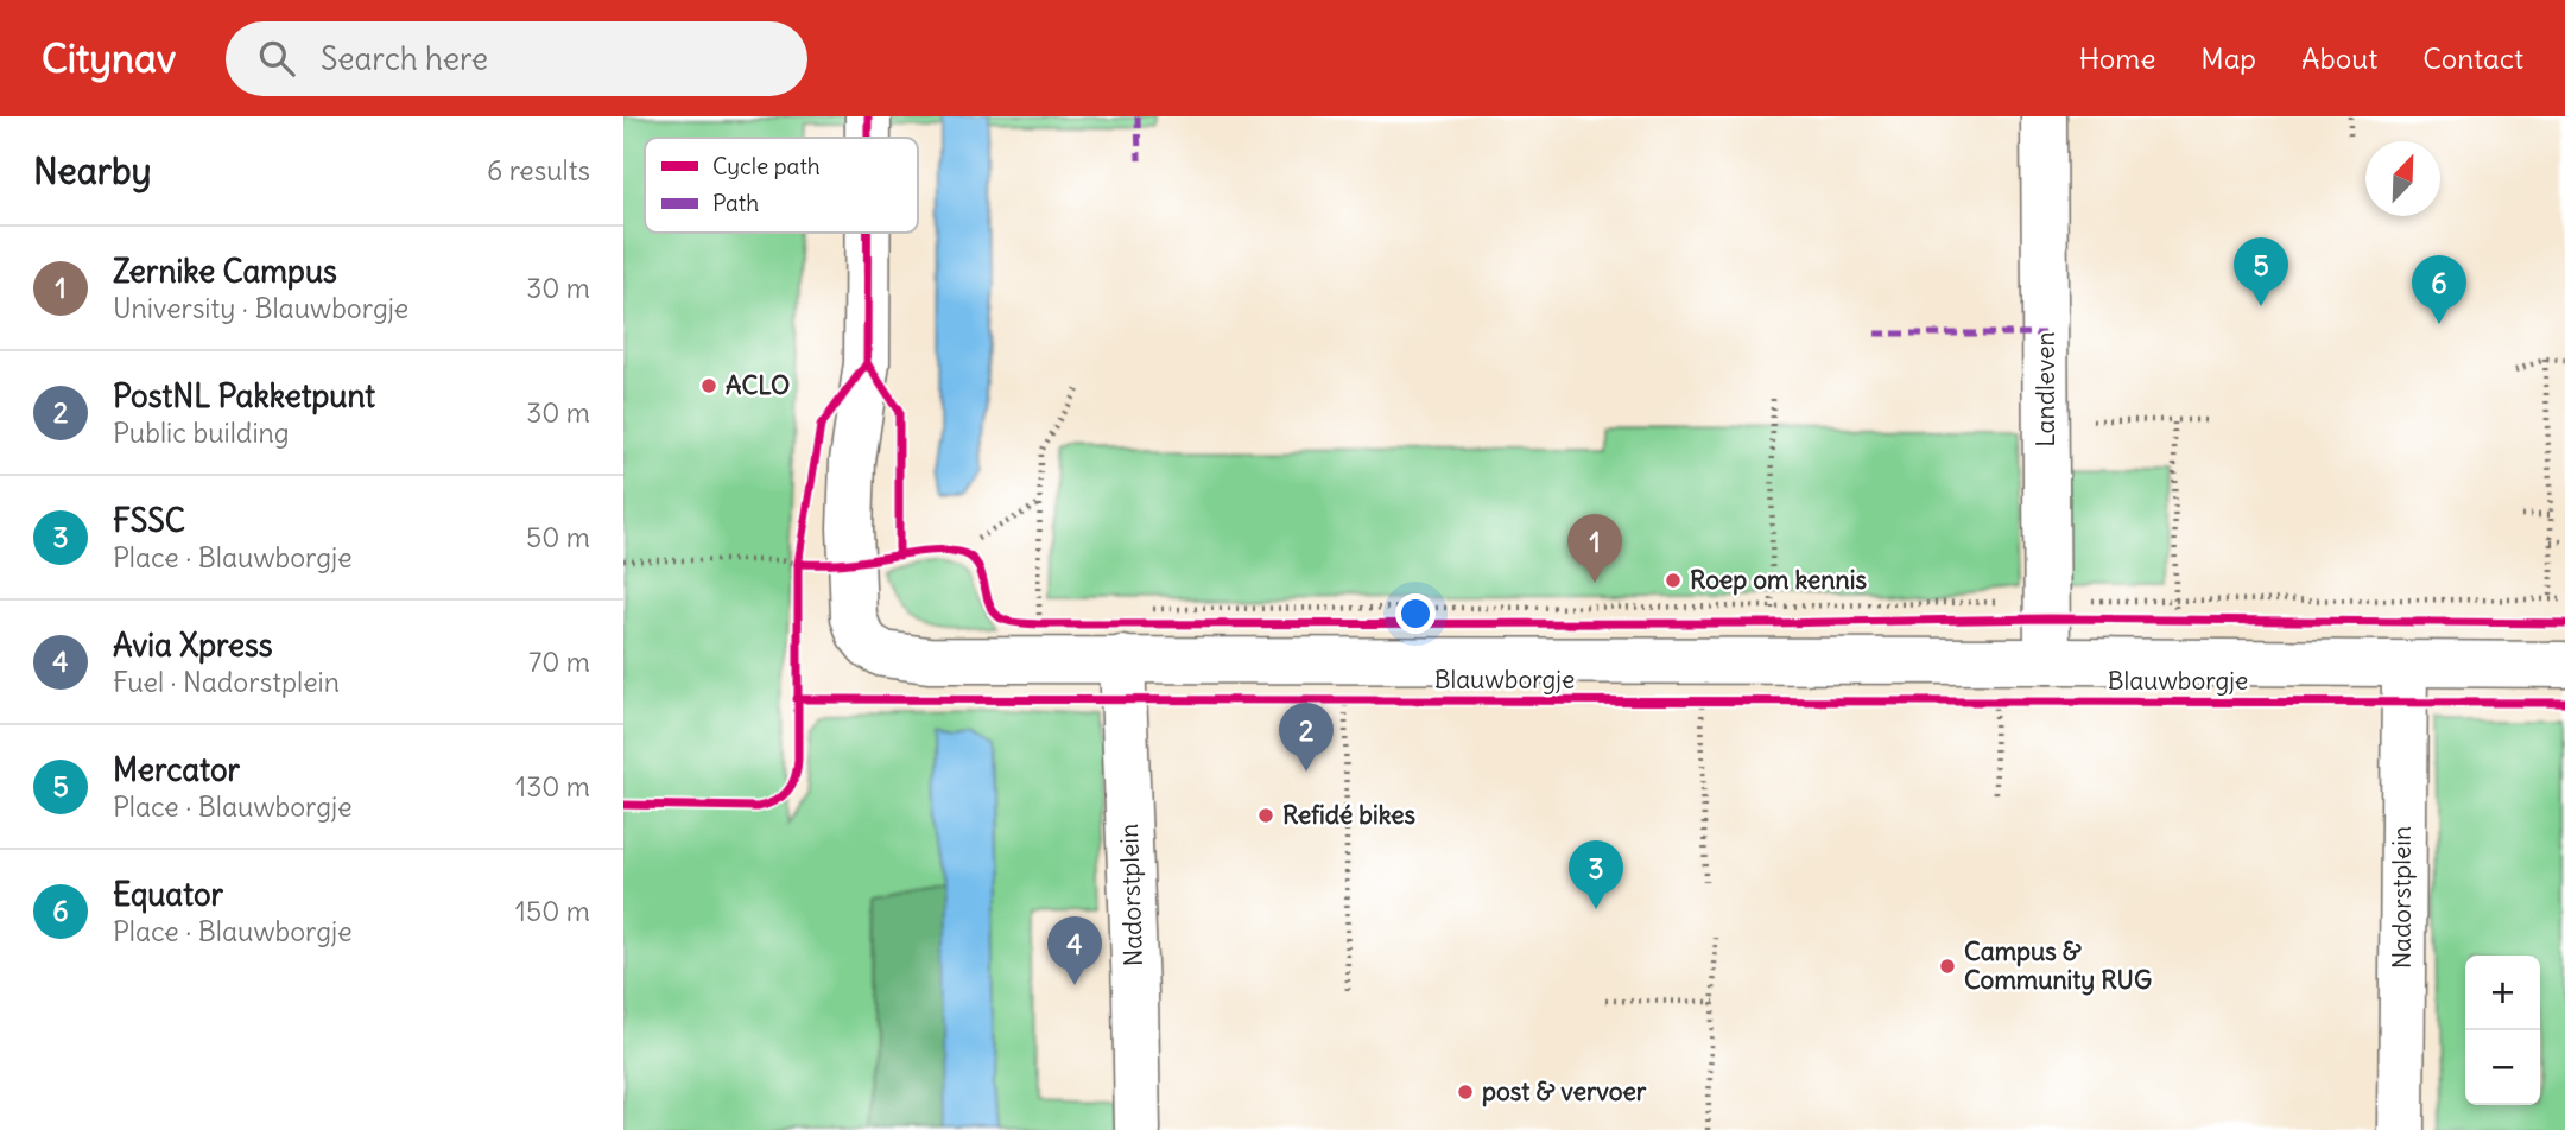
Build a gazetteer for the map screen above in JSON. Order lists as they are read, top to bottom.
{
  "streets": {
    "street": ["Landleven", "Blauwborgje", "Nadorstplein"]
  },
  "crossings": [
    ["Landleven", "Blauwborgje"],
    ["Blauwborgje", "Nadorstplein"]
  ],
  "places": [
    "ACLO",
    "Roep om kennis",
    "Refidé bikes",
    "Campus & Community RUG",
    "post & vervoer"
  ],
  "legend": ["Cycle path", "Path"],
  "north": "top right",
  "page": {
    "header": "Citynav",
    "search": "Search here",
    "nav": [
      "Home",
      "Map",
      "About",
      "Contact"
    ],
    "heading": ["Nearby", "6 results"],
    "list": [
      {
        "mark": "1",
        "name": "Zernike Campus",
        "note": "University · Blauwborgje",
        "value": "30 m"
      },
      {
        "mark": "2",
        "name": "PostNL Pakketpunt",
        "note": "Public building",
        "value": "30 m"
      },
      {
        "mark": "3",
        "name": "FSSC",
        "note": "Place · Blauwborgje",
        "value": "50 m"
      },
      {
        "mark": "4",
        "name": "Avia Xpress",
        "note": "Fuel · Nadorstplein",
        "value": "70 m"
      },
      {
        "mark": "5",
        "name": "Mercator",
        "note": "Place · Blauwborgje",
        "value": "130 m"
      },
      {
        "mark": "6",
        "name": "Equator",
        "note": "Place · Blauwborgje",
        "value": "150 m"
      }
    ],
    "pins": [
      "5",
      "6",
      "1",
      "2",
      "3",
      "4"
    ],
    "map_buttons": ["+", "−"]
  }
}
